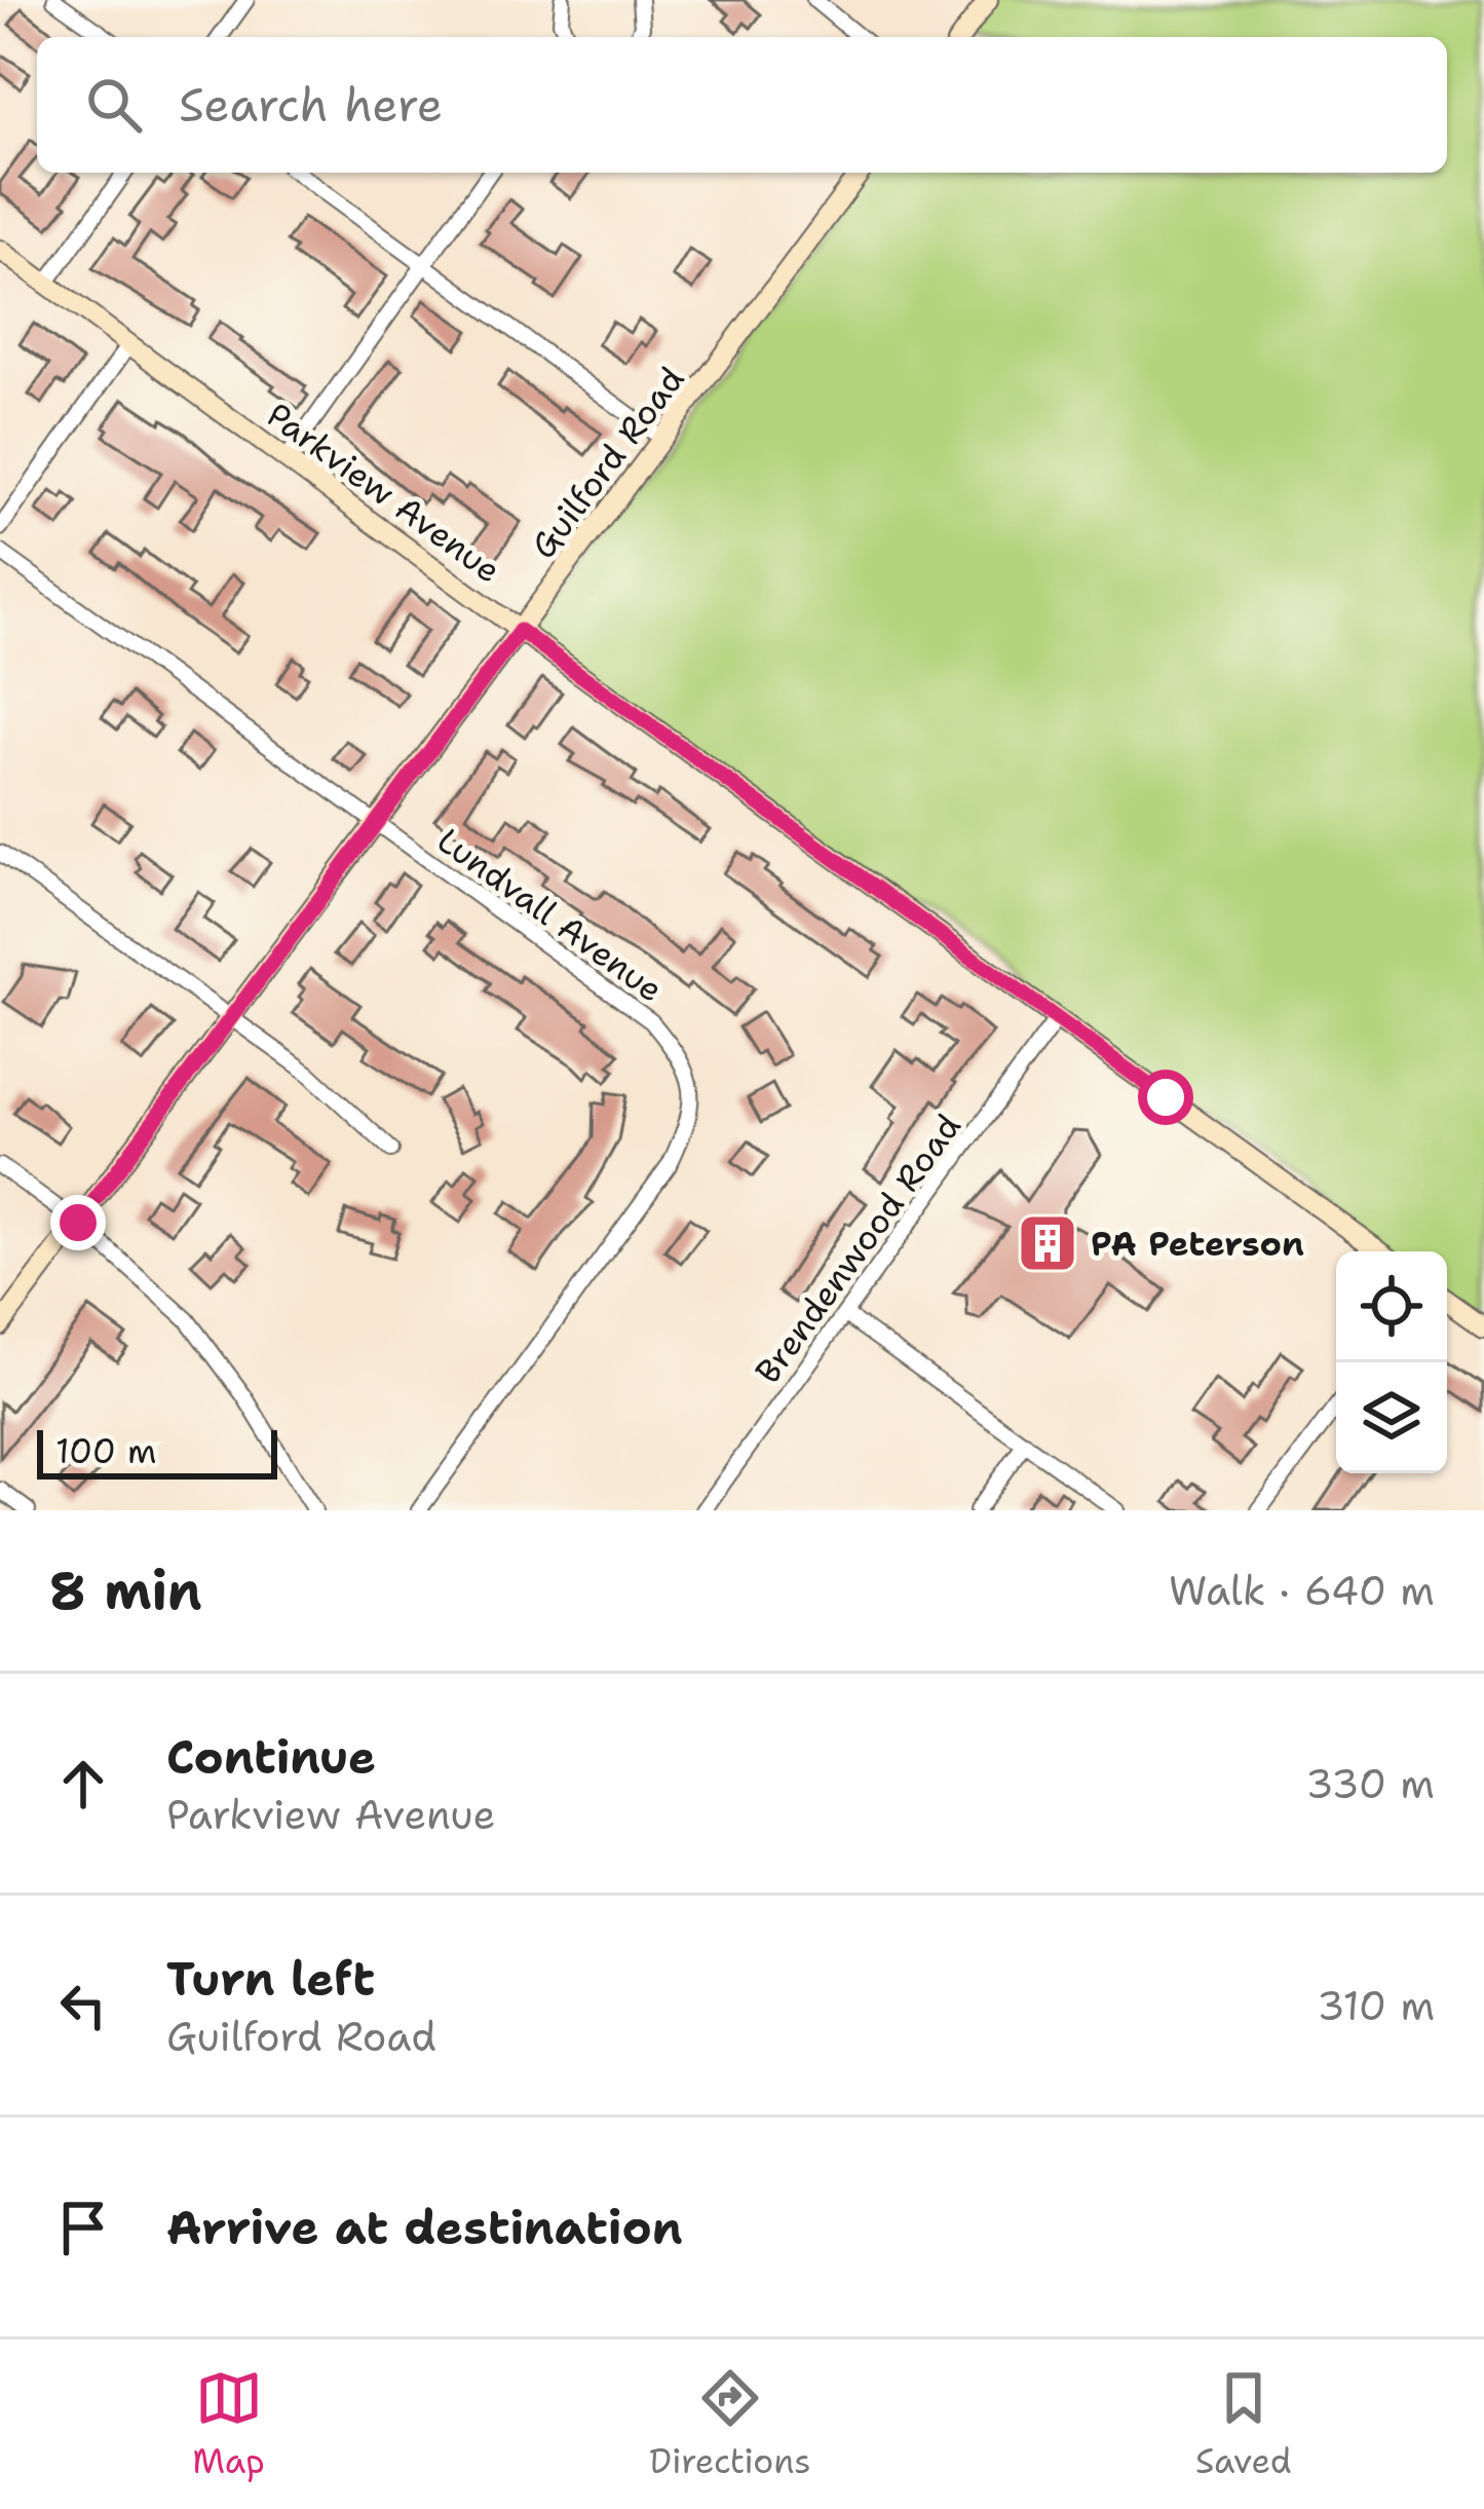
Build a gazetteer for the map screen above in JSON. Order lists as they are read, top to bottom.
{
  "streets": {
    "street": [
      "Guilford Road",
      "Parkview Avenue",
      "Lundvall Avenue",
      "Brendenwood Road"
    ]
  },
  "crossings": [
    ["Guilford Road", "Parkview Avenue"],
    ["Guilford Road", "Lundvall Avenue"],
    ["Parkview Avenue", "Brendenwood Road"]
  ],
  "places": {
    "building": ["PA Peterson"]
  },
  "scale_bar": "100 m",
  "page": {
    "search": "Search here",
    "scale": "100 m",
    "heading": ["8 min", "Walk · 640 m"],
    "list": [
      ["Continue", "Parkview Avenue", "330 m"],
      ["Turn left", "Guilford Road", "310 m"],
      "Arrive at destination"
    ],
    "nav": ["Map", "Directions", "Saved"]
  }
}
